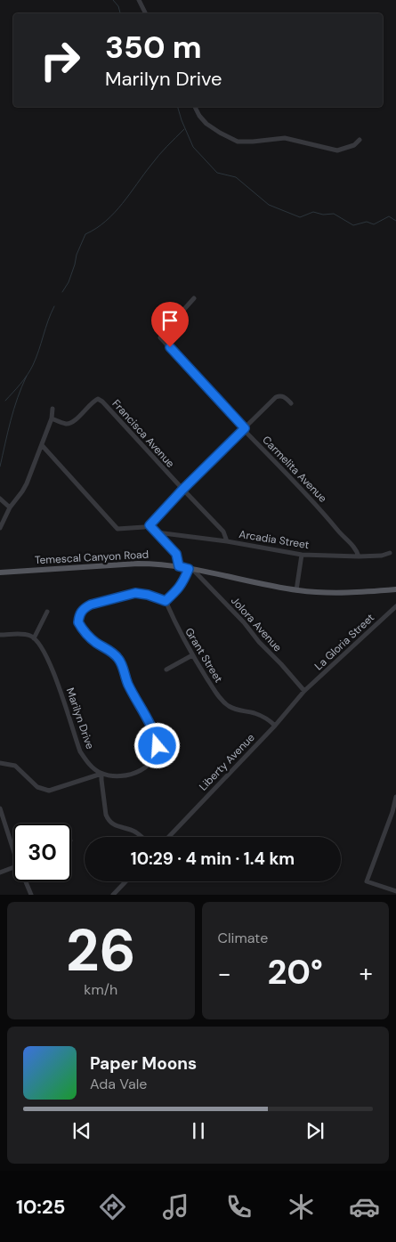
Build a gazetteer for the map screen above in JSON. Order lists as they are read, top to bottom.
{
  "streets": {
    "main road": ["Temescal Canyon Road"],
    "street": [
      "Francisca Avenue",
      "Carmelita Avenue",
      "Arcadia Street",
      "Jolora Avenue",
      "La Gloria Street",
      "Grant Street",
      "Marilyn Drive",
      "Liberty Avenue"
    ]
  },
  "crossings": [
    ["Francisca Avenue", "Arcadia Street"],
    ["Carmelita Avenue", "Arcadia Street"],
    ["Temescal Canyon Road", "Jolora Avenue"],
    ["Jolora Avenue", "La Gloria Street"],
    ["Jolora Avenue", "Liberty Avenue"],
    ["La Gloria Street", "Liberty Avenue"],
    ["Grant Street", "Liberty Avenue"]
  ],
  "page": {
    "turn": ["350 m", "Marilyn Drive"],
    "limit": "30",
    "trip": "10:29 · 4 min · 1.4 km",
    "tile": [
      ["26", "km/h"],
      "Climate"
    ],
    "heat": ["−", "20°", "+"],
    "song": ["Paper Moons", "Ada Vale"],
    "tabs": "10:25"
  }
}
